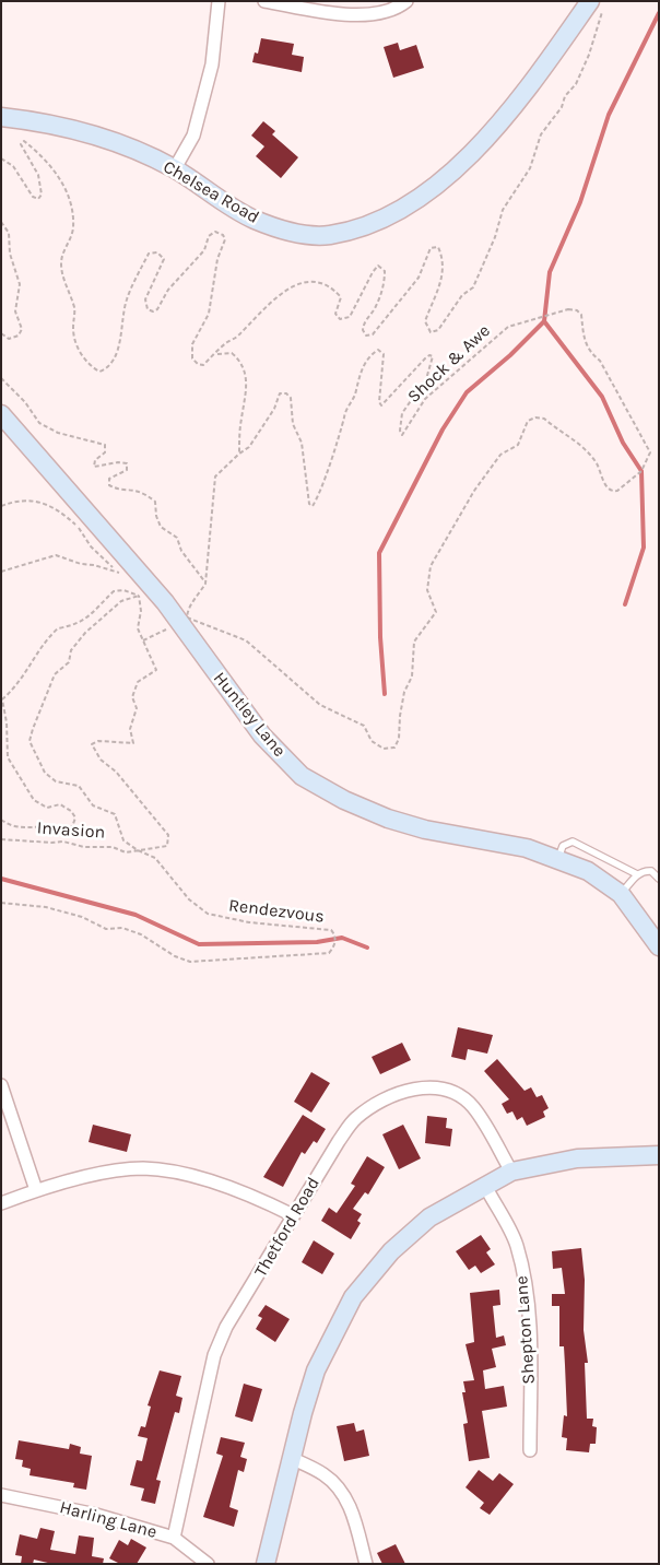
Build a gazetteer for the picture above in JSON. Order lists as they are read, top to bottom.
{
  "streets": {
    "street": [
      "Chelsea Road",
      "Huntley Lane",
      "Thetford Road",
      "Shepton Lane",
      "Harling Lane"
    ],
    "path": ["Shock & Awe", "Invasion", "Rendezvous"]
  },
  "crossings": [
    ["Invasion", "Rendezvous"],
    ["Thetford Road", "Harling Lane"]
  ]
}
